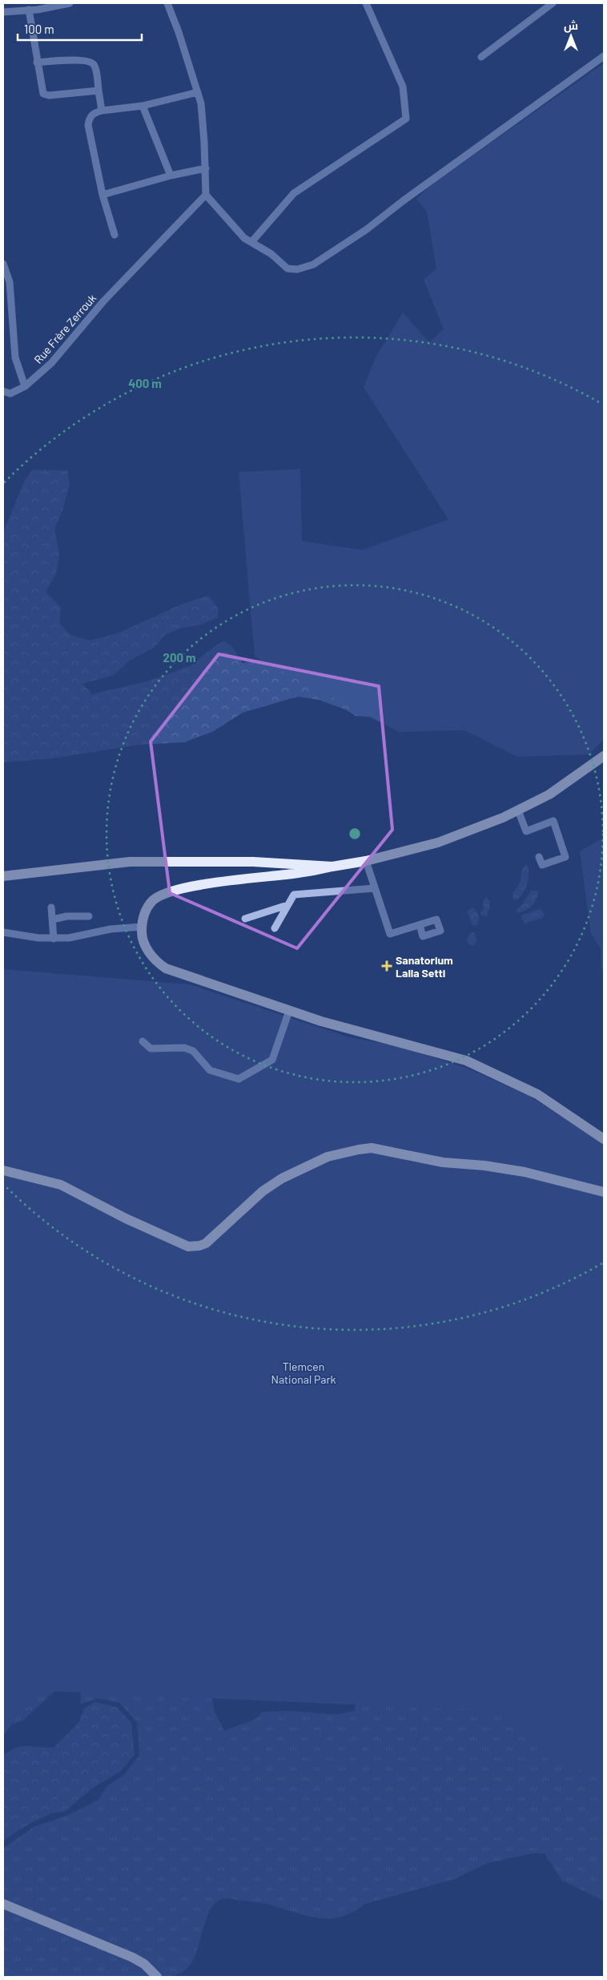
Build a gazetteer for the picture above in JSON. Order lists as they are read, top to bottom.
{
  "streets": {
    "street": ["Rue Frère Zerrouk"]
  },
  "parks": ["Tlemcen National Park"],
  "places": {
    "health": ["Sanatorium Lalla Setti"]
  },
  "scale_bar": "100 m",
  "north": "top",
  "rings": ["400 m", "200 m"]
}
